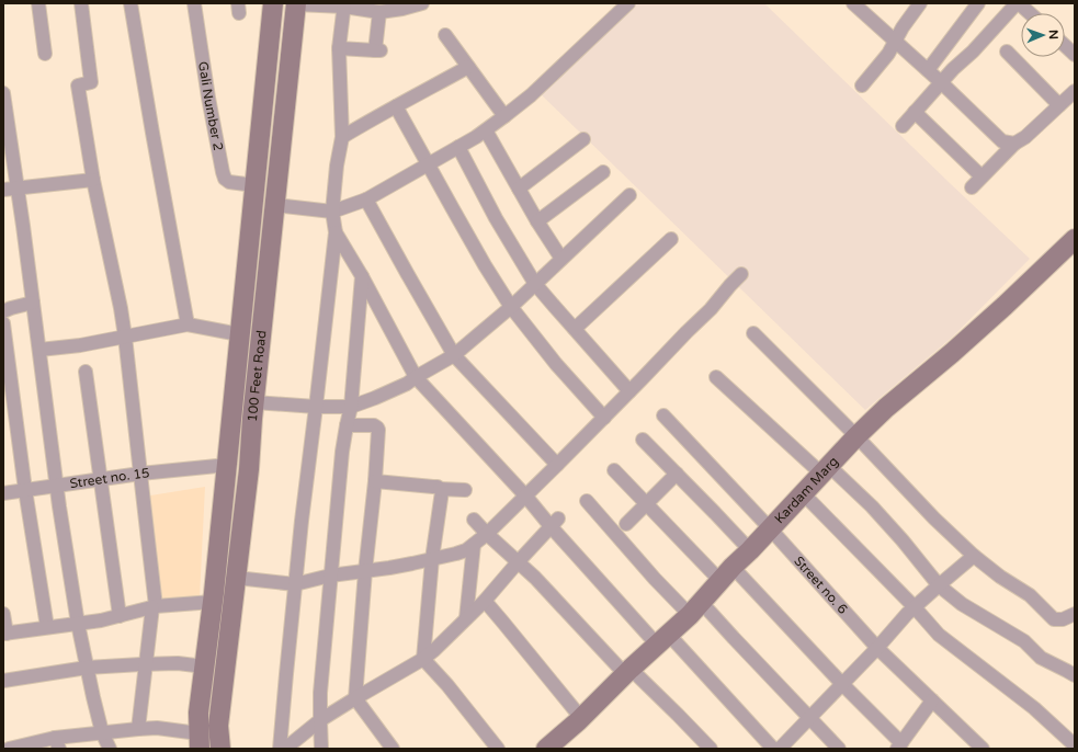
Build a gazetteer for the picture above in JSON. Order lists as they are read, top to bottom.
{
  "streets": {
    "main road": ["100 Feet Road", "Kardam Marg"],
    "street": ["Gali Number 2", "Street no. 15", "Street no. 6"]
  },
  "crossings": [
    ["Gali Number 2", "100 Feet Road"],
    ["Kardam Marg", "Street no. 6"]
  ],
  "north": "right"
}
